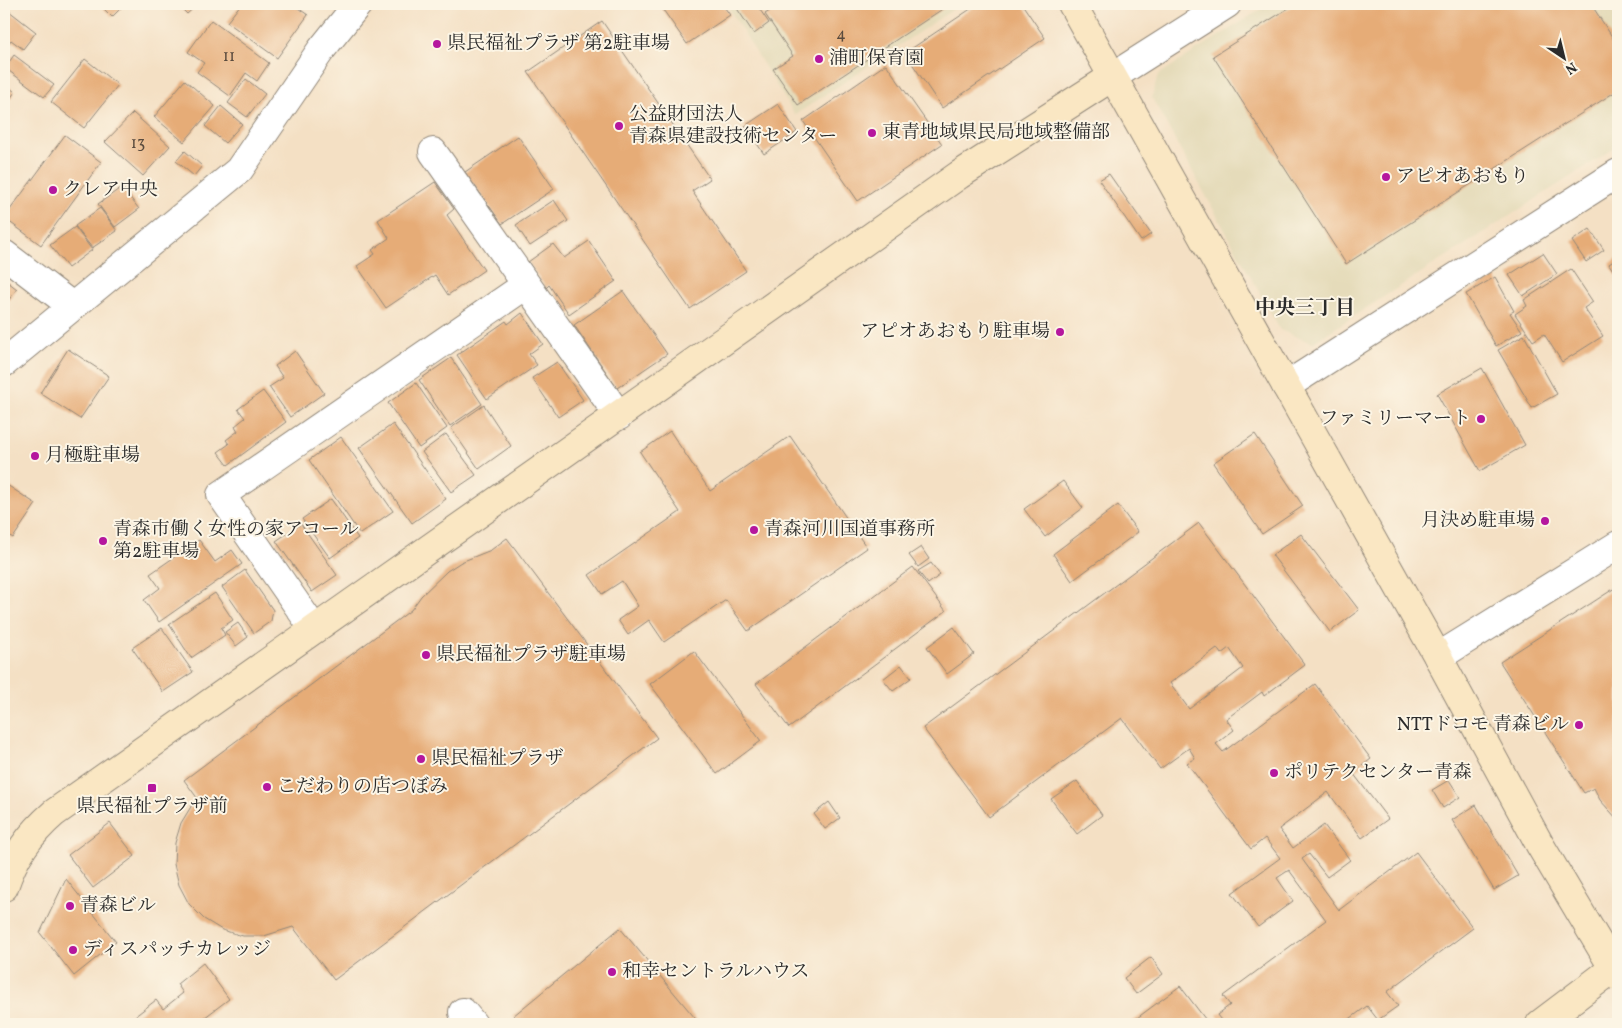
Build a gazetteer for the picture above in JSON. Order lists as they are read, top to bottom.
{
  "districts": ["中央三丁目"],
  "places": {
    "other": [
      "県民福祉プラザ 第2駐車場",
      "浦町保育園",
      "公益財団法人 青森県建設技術センター",
      "東青地域県民局地域整備部",
      "アピオあおもり",
      "クレア中央",
      "アピオあおもり駐車場",
      "ファミリーマート",
      "月極駐車場",
      "月決め駐車場",
      "青森河川国道事務所",
      "青森市働く女性の家アコール 第2駐車場",
      "県民福祉プラザ駐車場",
      "NTTドコモ 青森ビル",
      "県民福祉プラザ",
      "ポリテクセンター青森",
      "こだわりの店つぼみ",
      "青森ビル",
      "ディスパッチカレッジ",
      "和幸セントラルハウス"
    ],
    "transit": ["県民福祉プラザ前"]
  },
  "house_numbers": ["4", "11", "13"],
  "north": "bottom right"
}
